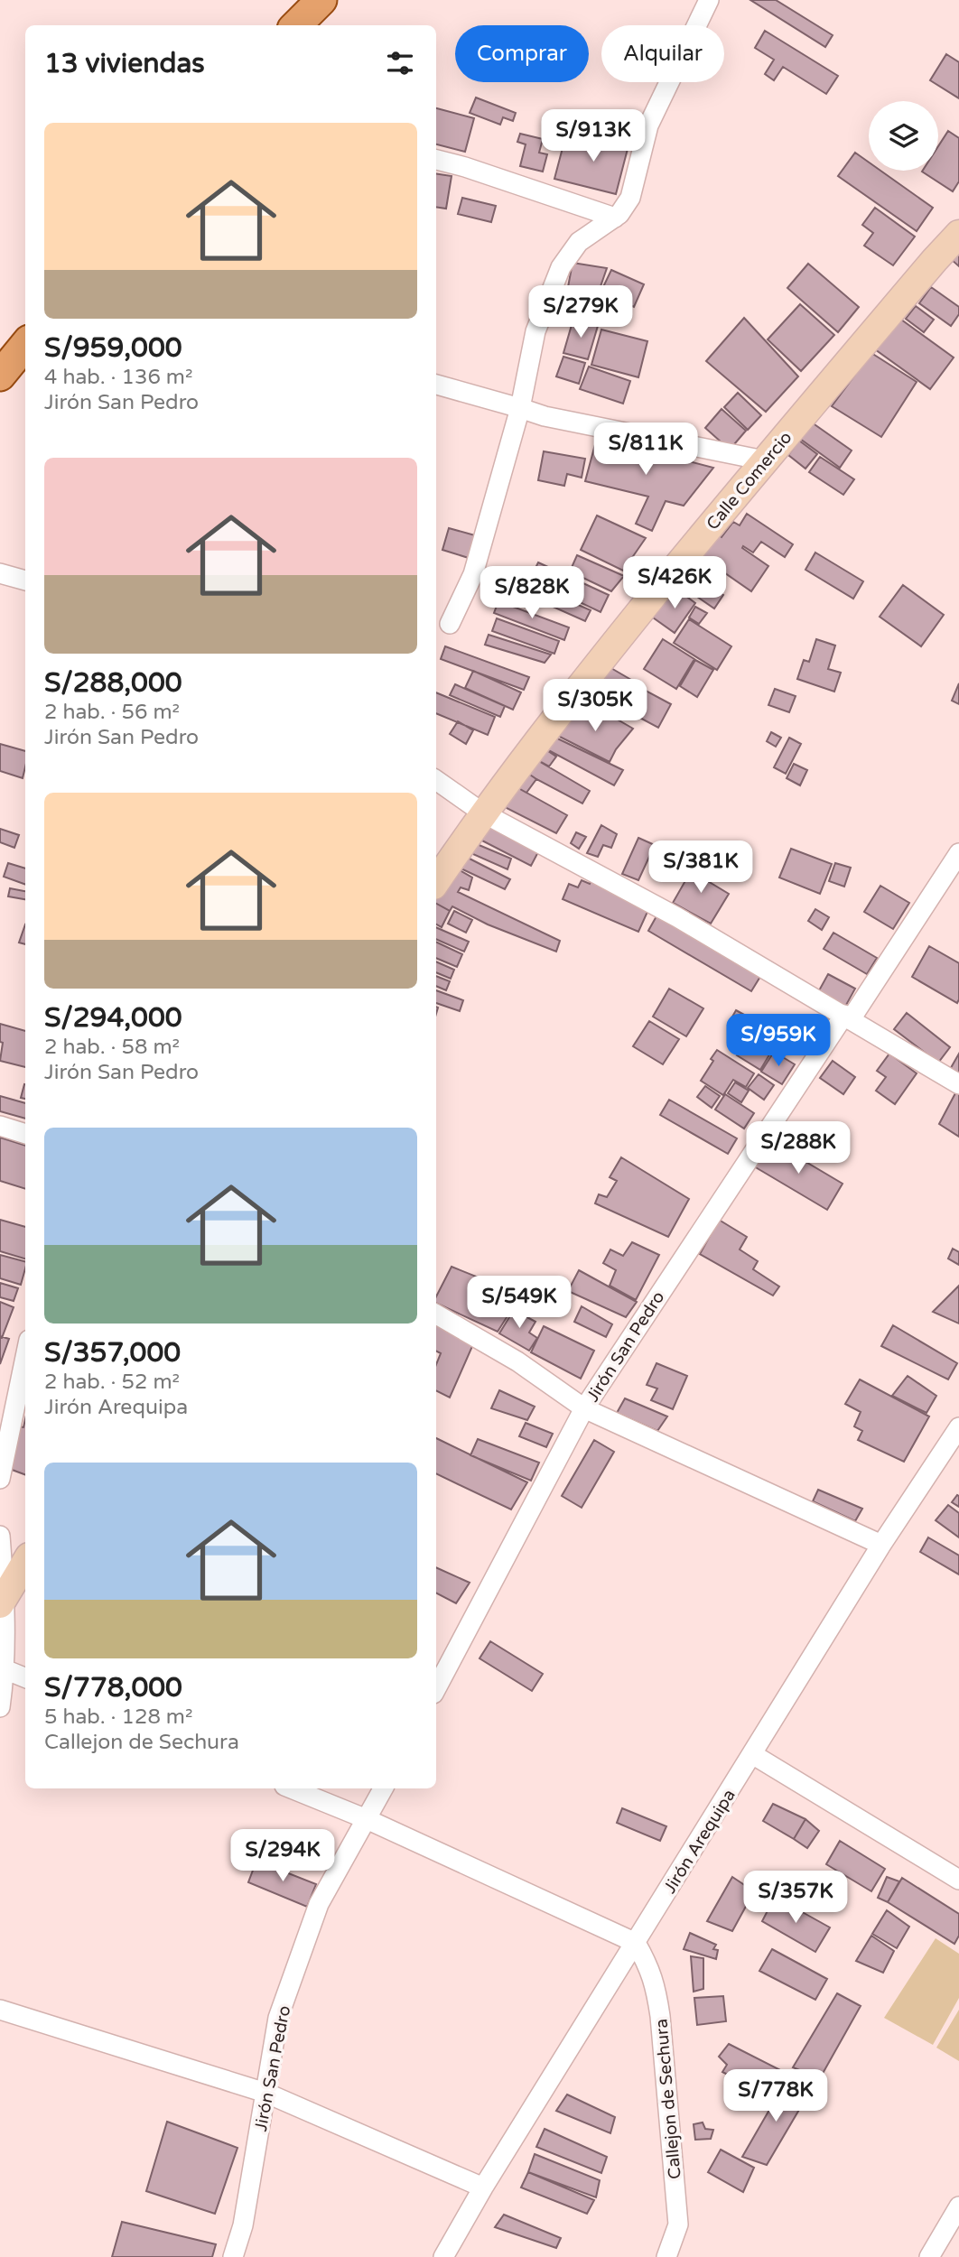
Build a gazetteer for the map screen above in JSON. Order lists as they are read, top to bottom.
{
  "streets": {
    "street": [
      "Calle Comercio",
      "Jirón San Pedro",
      "Jirón Arequipa",
      "Callejon de Sechura"
    ]
  },
  "crossings": [
    ["Jirón Arequipa", "Callejon de Sechura"]
  ],
  "page": {
    "chip": ["Comprar", "Alquilar"],
    "heading": "13 viviendas",
    "list": [
      {
        "name": "S/959,000",
        "note": "4 hab. · 136 m² · Jirón San Pedro"
      },
      {
        "name": "S/288,000",
        "note": "2 hab. · 56 m² · Jirón San Pedro"
      },
      {
        "name": "S/294,000",
        "note": "2 hab. · 58 m² · Jirón San Pedro"
      },
      {
        "name": "S/357,000",
        "note": "2 hab. · 52 m² · Jirón Arequipa"
      },
      {
        "name": "S/778,000",
        "note": "5 hab. · 128 m² · Callejon de Sechura"
      }
    ],
    "price": [
      "S/913K",
      "S/279K",
      "S/811K",
      "S/426K",
      "S/828K",
      "S/305K",
      "S/381K",
      "S/959K",
      "S/288K",
      "S/549K",
      "S/294K",
      "S/357K",
      "S/778K"
    ]
  }
}
